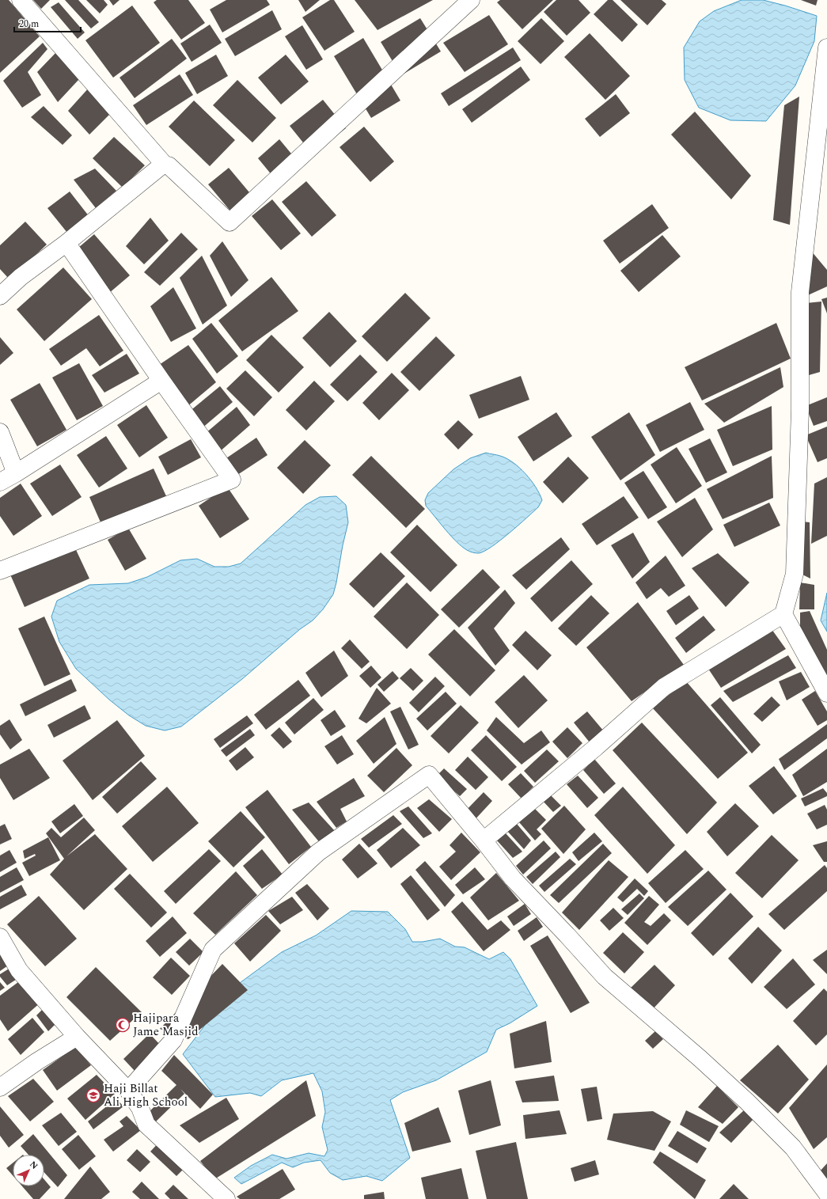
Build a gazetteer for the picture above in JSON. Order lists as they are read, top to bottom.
{
  "places": {
    "mosque": ["Hajipara Jame Masjid"],
    "school or university": ["Haji Billat Ali High School"]
  },
  "scale_bar": "20 m",
  "north": "top right"
}
